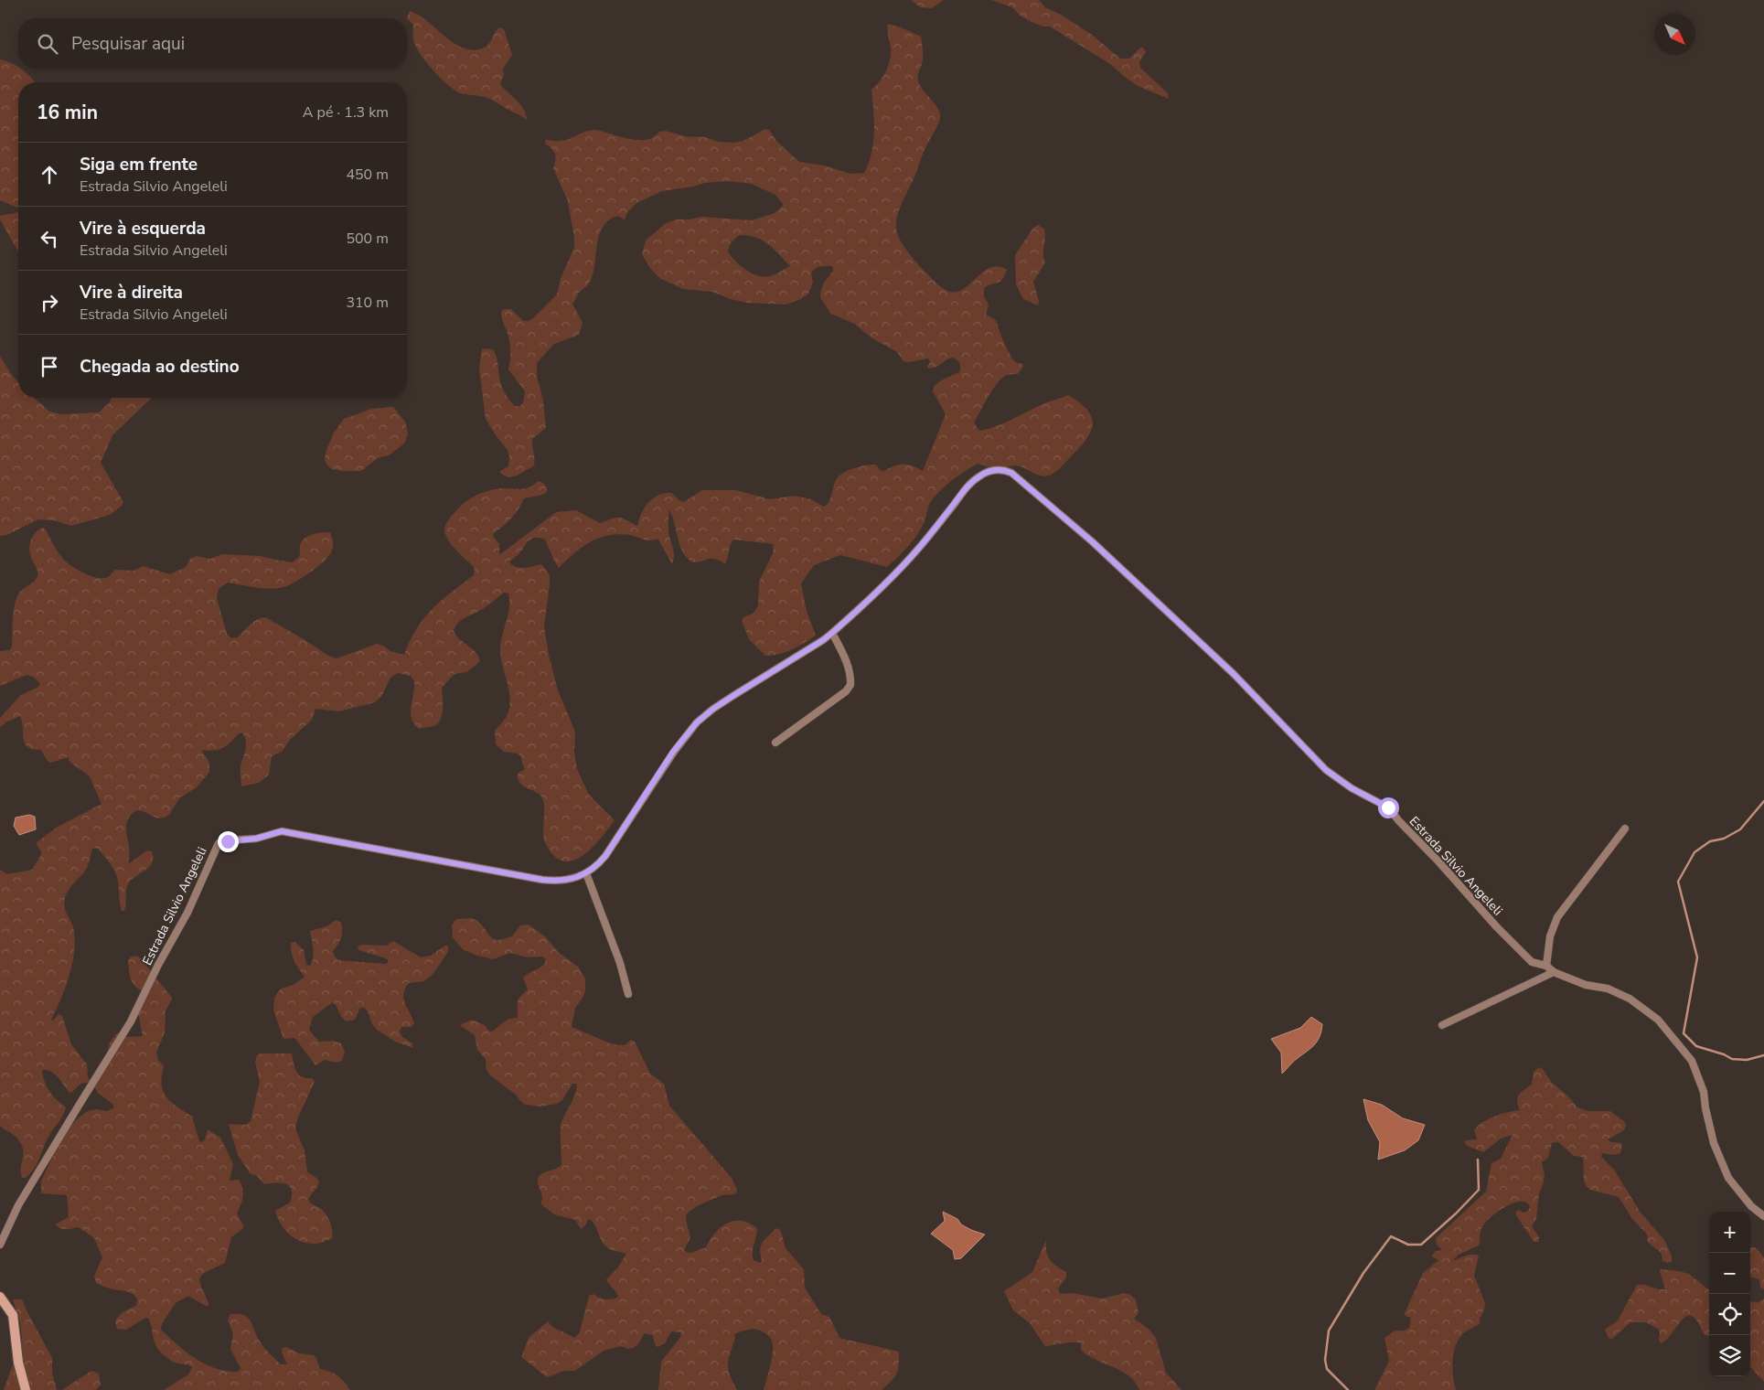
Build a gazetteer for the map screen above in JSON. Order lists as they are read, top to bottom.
{
  "streets": {
    "street": ["Estrada Silvio Angeleli"]
  },
  "north": "bottom right",
  "page": {
    "search": "Pesquisar aqui",
    "heading": ["16 min", "A pé · 1.3 km"],
    "list": [
      ["Siga em frente", "Estrada Silvio Angeleli", "450 m"],
      ["Vire à esquerda", "Estrada Silvio Angeleli", "500 m"],
      ["Vire à direita", "Estrada Silvio Angeleli", "310 m"],
      "Chegada ao destino"
    ],
    "map_buttons": ["+", "−"]
  }
}
